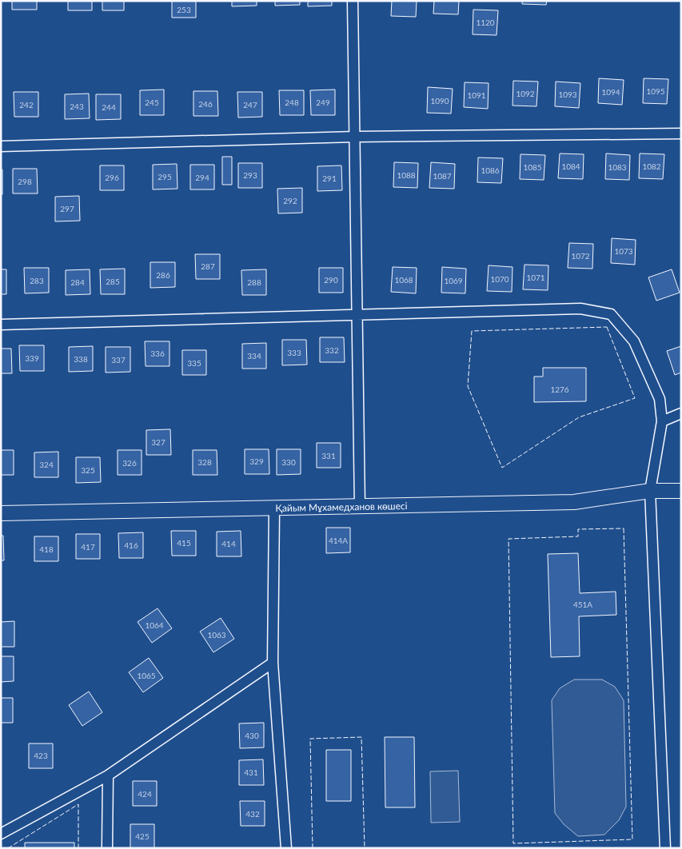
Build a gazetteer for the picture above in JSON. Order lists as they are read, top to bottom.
{
  "streets": {
    "street": ["Қайым Мұхамедханов көшесі"]
  },
  "house_numbers": [
    "253",
    "1120",
    "1095",
    "1094",
    "1092",
    "1093",
    "1091",
    "1090",
    "245",
    "248",
    "249",
    "246",
    "242",
    "247",
    "243",
    "244",
    "1084",
    "1082",
    "1085",
    "1083",
    "1086",
    "293",
    "1088",
    "1087",
    "295",
    "296",
    "294",
    "291",
    "298",
    "292",
    "297",
    "1073",
    "1072",
    "287",
    "286",
    "1071",
    "1070",
    "290",
    "1068",
    "283",
    "1069",
    "285",
    "284",
    "288",
    "332",
    "333",
    "336",
    "334",
    "339",
    "338",
    "337",
    "335",
    "1276",
    "327",
    "331",
    "329",
    "328",
    "330",
    "326",
    "324",
    "325",
    "414А",
    "415",
    "414",
    "416",
    "417",
    "418",
    "451А",
    "1064",
    "1063",
    "1065",
    "430",
    "423",
    "431",
    "424",
    "432",
    "425"
  ]
}
